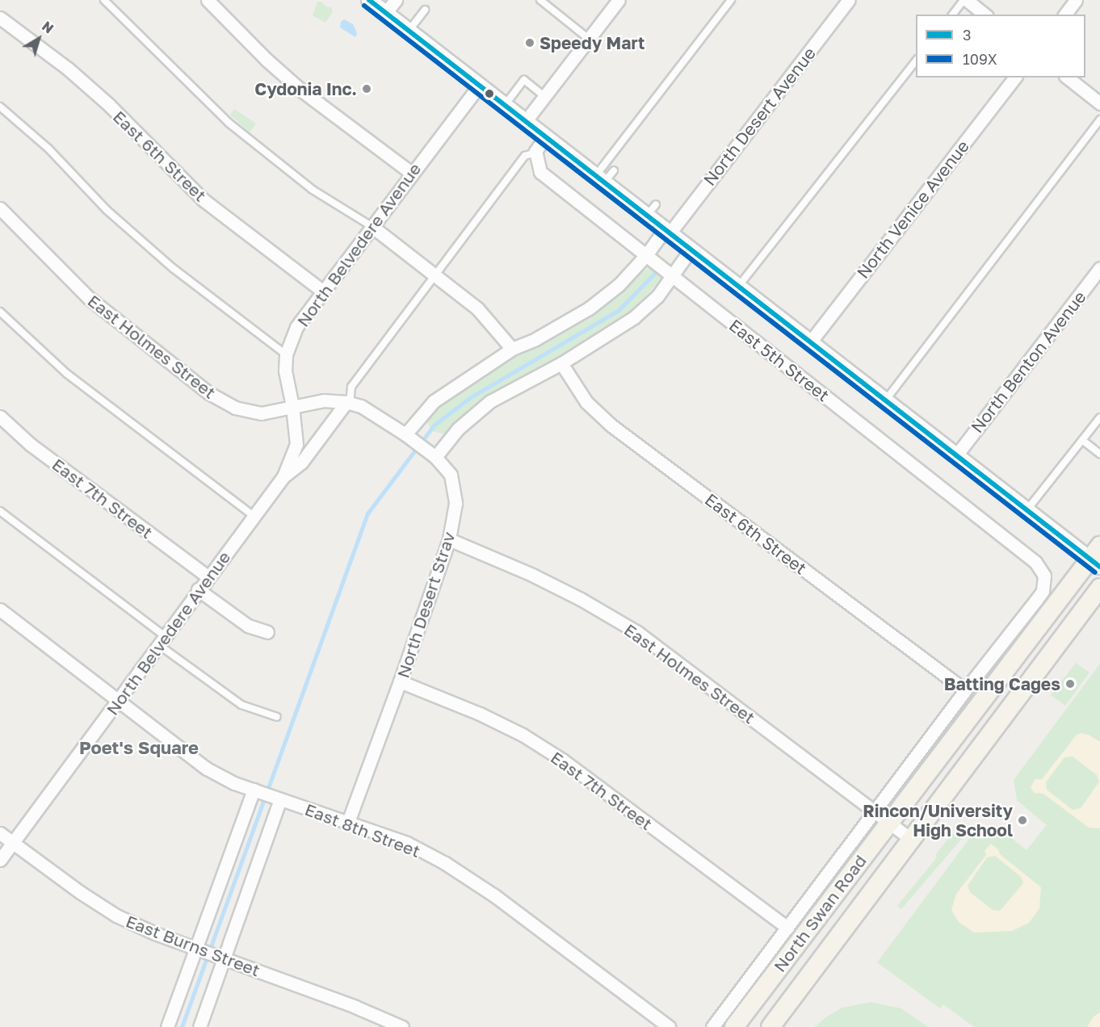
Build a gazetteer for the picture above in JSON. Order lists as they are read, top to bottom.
{
  "streets": {
    "main road": ["North Swan Road"],
    "street": [
      "North Desert Avenue",
      "East 6th Street",
      "North Venice Avenue",
      "North Belvedere Avenue",
      "East Holmes Street",
      "East 5th Street",
      "North Benton Avenue",
      "East 7th Street",
      "North Desert Strav",
      "East 8th Street",
      "East Burns Street"
    ]
  },
  "crossings": [
    ["North Desert Avenue", "East 5th Street"],
    ["East 6th Street", "North Belvedere Avenue"],
    ["East 6th Street", "North Swan Road"],
    ["North Venice Avenue", "East 5th Street"],
    ["North Belvedere Avenue", "East Holmes Street"],
    ["North Belvedere Avenue", "East 5th Street"],
    ["North Belvedere Avenue", "East 7th Street"],
    ["North Belvedere Avenue", "East 8th Street"],
    ["North Belvedere Avenue", "East Burns Street"],
    ["East Holmes Street", "North Desert Strav"],
    ["East Holmes Street", "North Swan Road"],
    ["East 5th Street", "North Benton Avenue"],
    ["East 5th Street", "North Swan Road"],
    ["East 7th Street", "North Desert Strav"],
    ["East 7th Street", "North Swan Road"],
    ["North Desert Strav", "East 8th Street"]
  ],
  "districts": ["Poet's Square"],
  "places": [
    "Speedy Mart",
    "Cydonia Inc.",
    "Batting Cages",
    "Rincon/University High School"
  ],
  "lines": ["transit line 3", "transit line 109X"],
  "legend": ["3", "109X"],
  "north": "top right"
}
